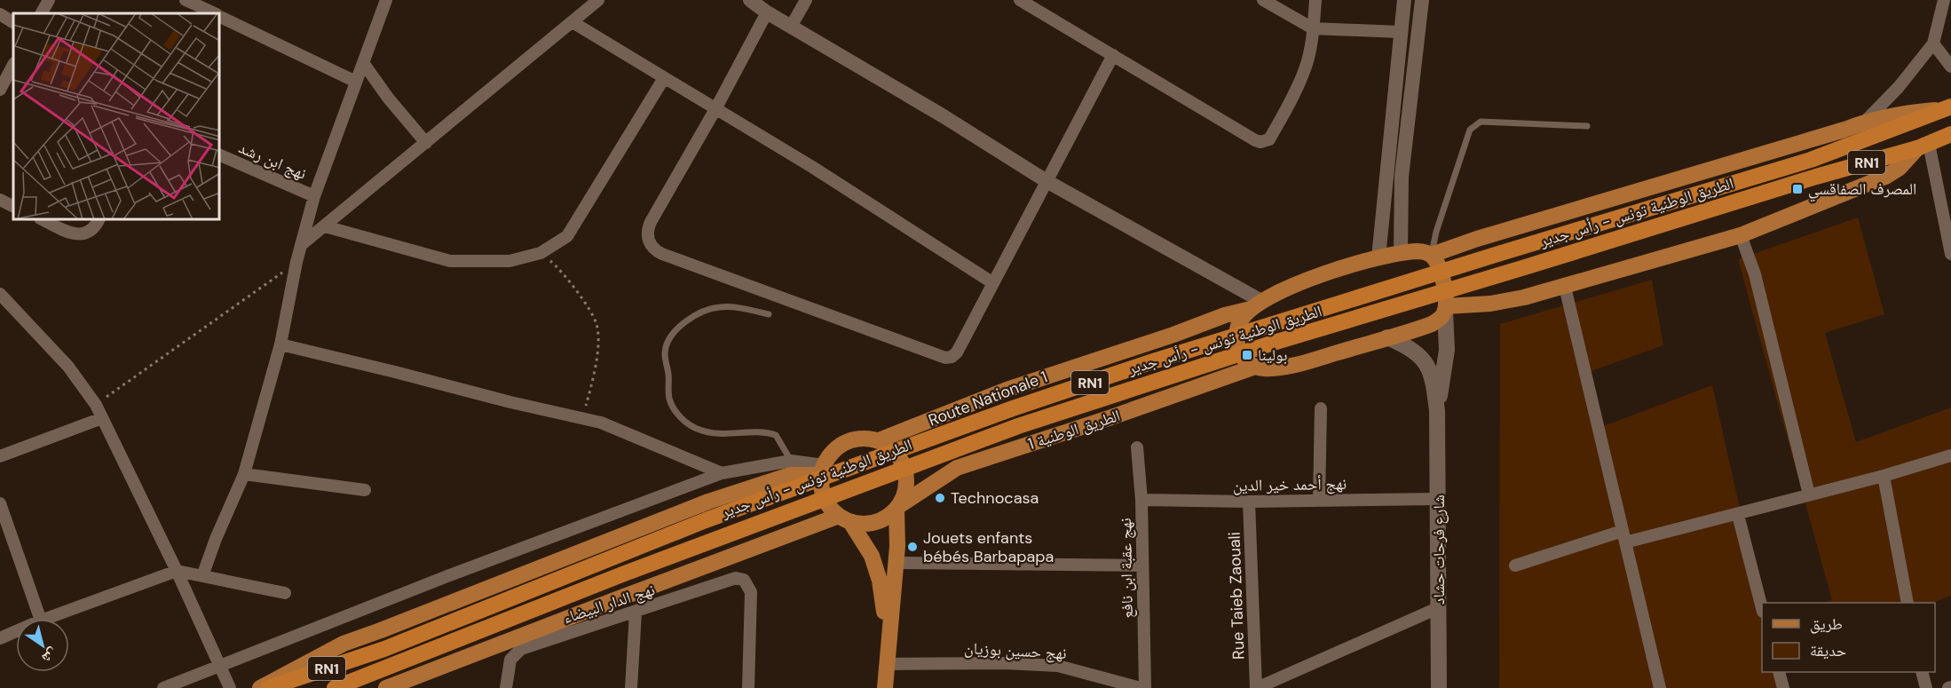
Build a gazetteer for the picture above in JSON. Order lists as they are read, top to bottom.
{
  "streets": {
    "highway": ["RN1", "الطريق الوطنية تونس - رأس جدير"],
    "main road": ["Route Nationale 1", "الطريق الوطنية 1", "شارع فرحات حشاد"],
    "street": [
      "نهج ابن رشد",
      "نهج أحمد خير الدين",
      "نهج عقبة ابن نافع",
      "Rue Taieb Zaouali",
      "نهج الدار البيضاء",
      "نهج حسين بوزيان"
    ]
  },
  "crossings": [
    ["RN1", "Route Nationale 1"],
    ["RN1", "الطريق الوطنية 1"],
    ["Route Nationale 1", "الطريق الوطنية 1"],
    ["نهج أحمد خير الدين", "شارع فرحات حشاد"],
    ["نهج أحمد خير الدين", "نهج عقبة ابن نافع"],
    ["نهج أحمد خير الدين", "Rue Taieb Zaouali"]
  ],
  "places": {
    "transit": ["المصرف الصفاقسي", "بولينا"],
    "other": ["Technocasa", "Jouets enfants bébés Barbapapa"]
  },
  "legend": ["طريق", "حديقة"],
  "north": "bottom right"
}
